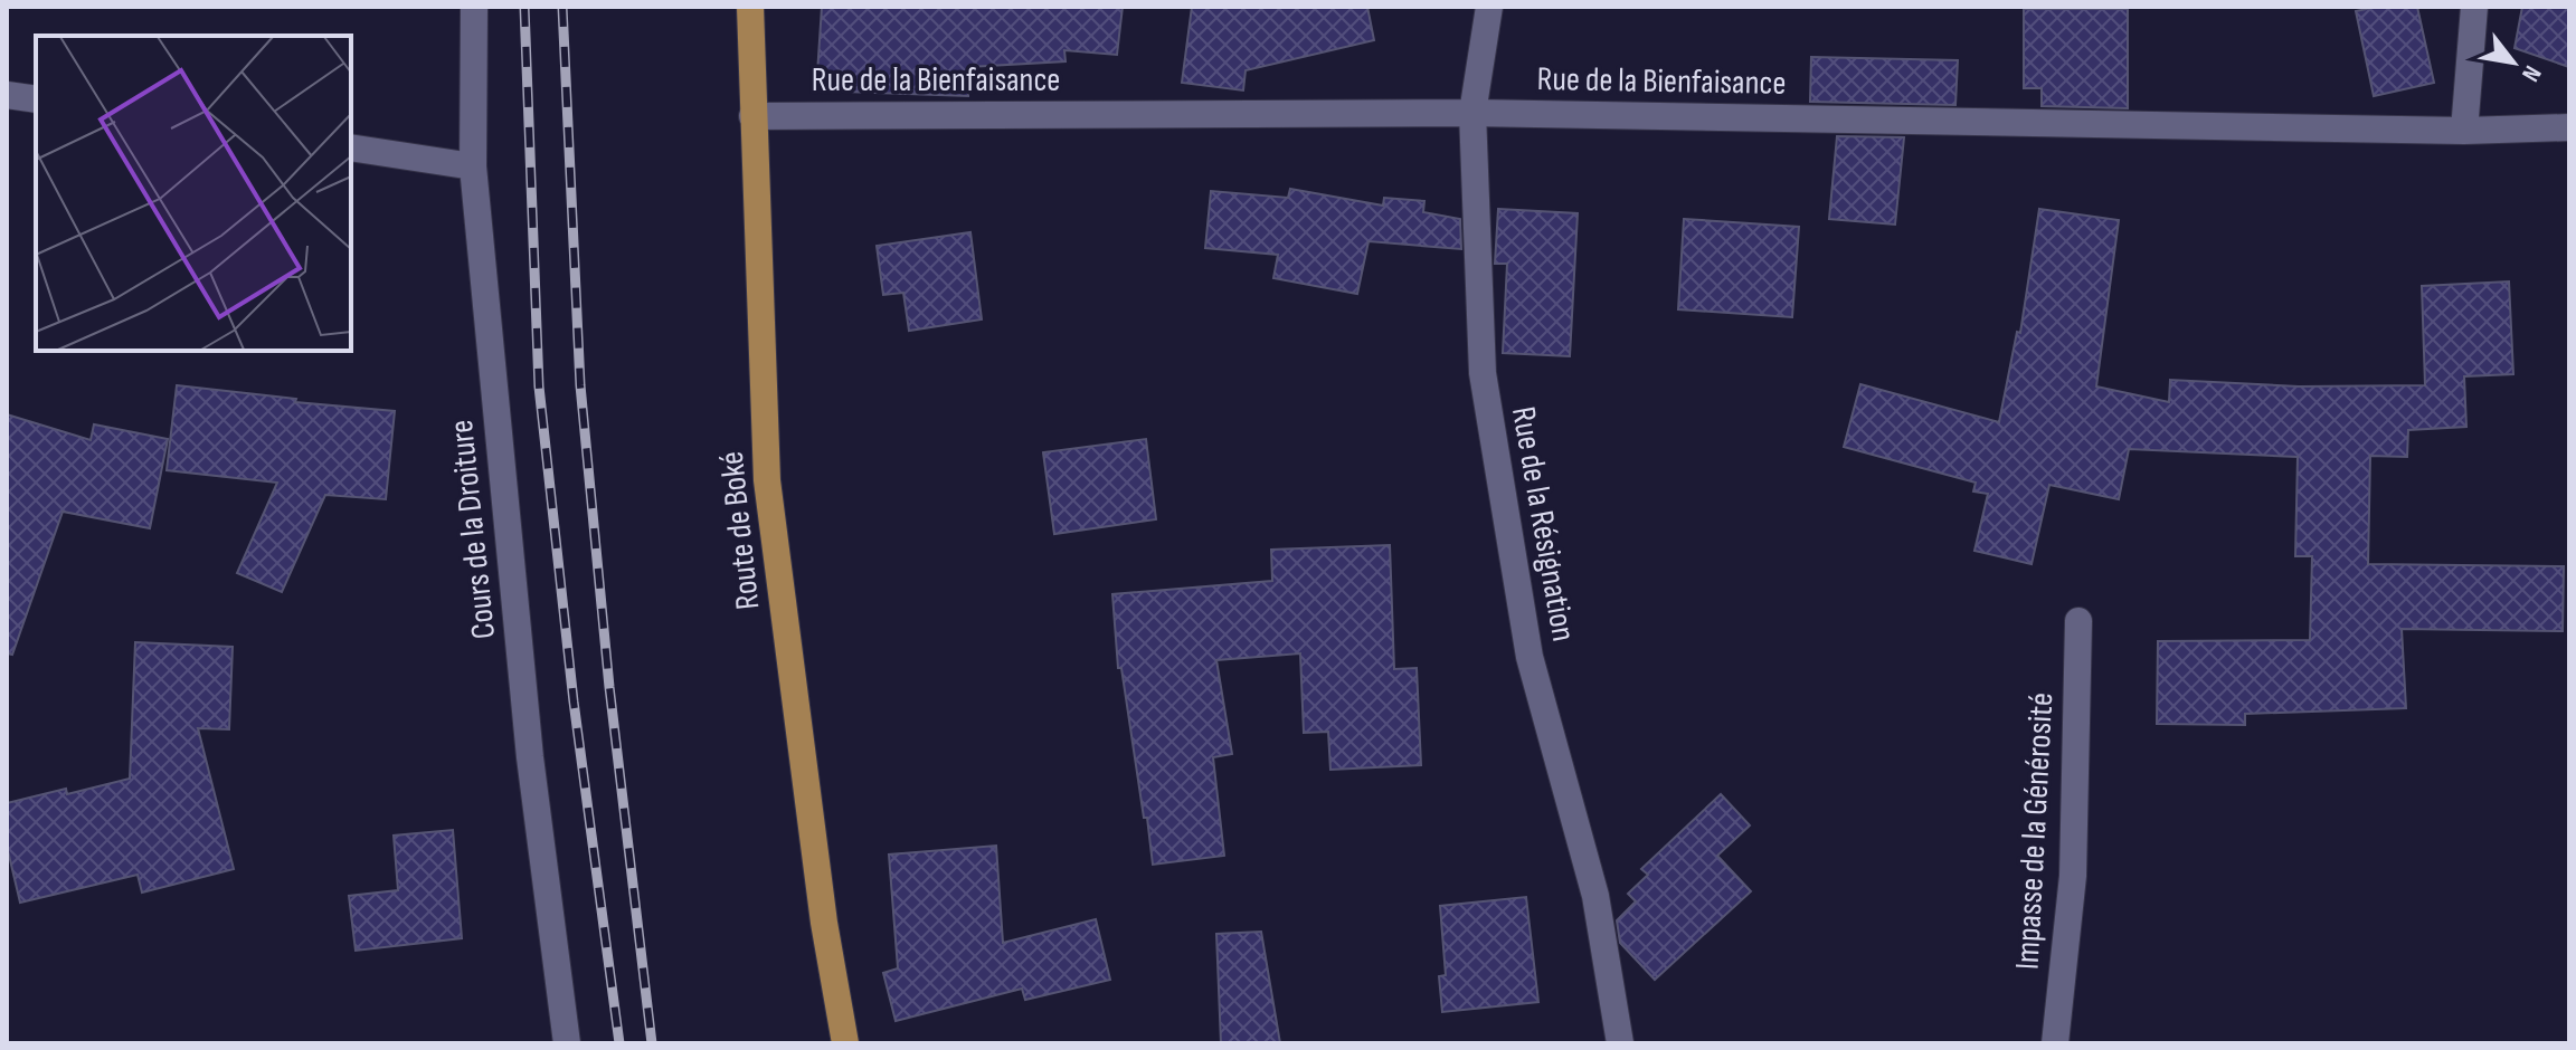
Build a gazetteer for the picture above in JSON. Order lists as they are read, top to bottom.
{
  "streets": {
    "main road": ["Route de Boké"],
    "street": [
      "Rue de la Bienfaisance",
      "Rue de la Résignation",
      "Cours de la Droiture",
      "Impasse de la Générosité"
    ]
  },
  "crossings": [
    ["Rue de la Bienfaisance", "Rue de la Résignation"],
    ["Rue de la Bienfaisance", "Route de Boké"]
  ],
  "north": "bottom right"
}
